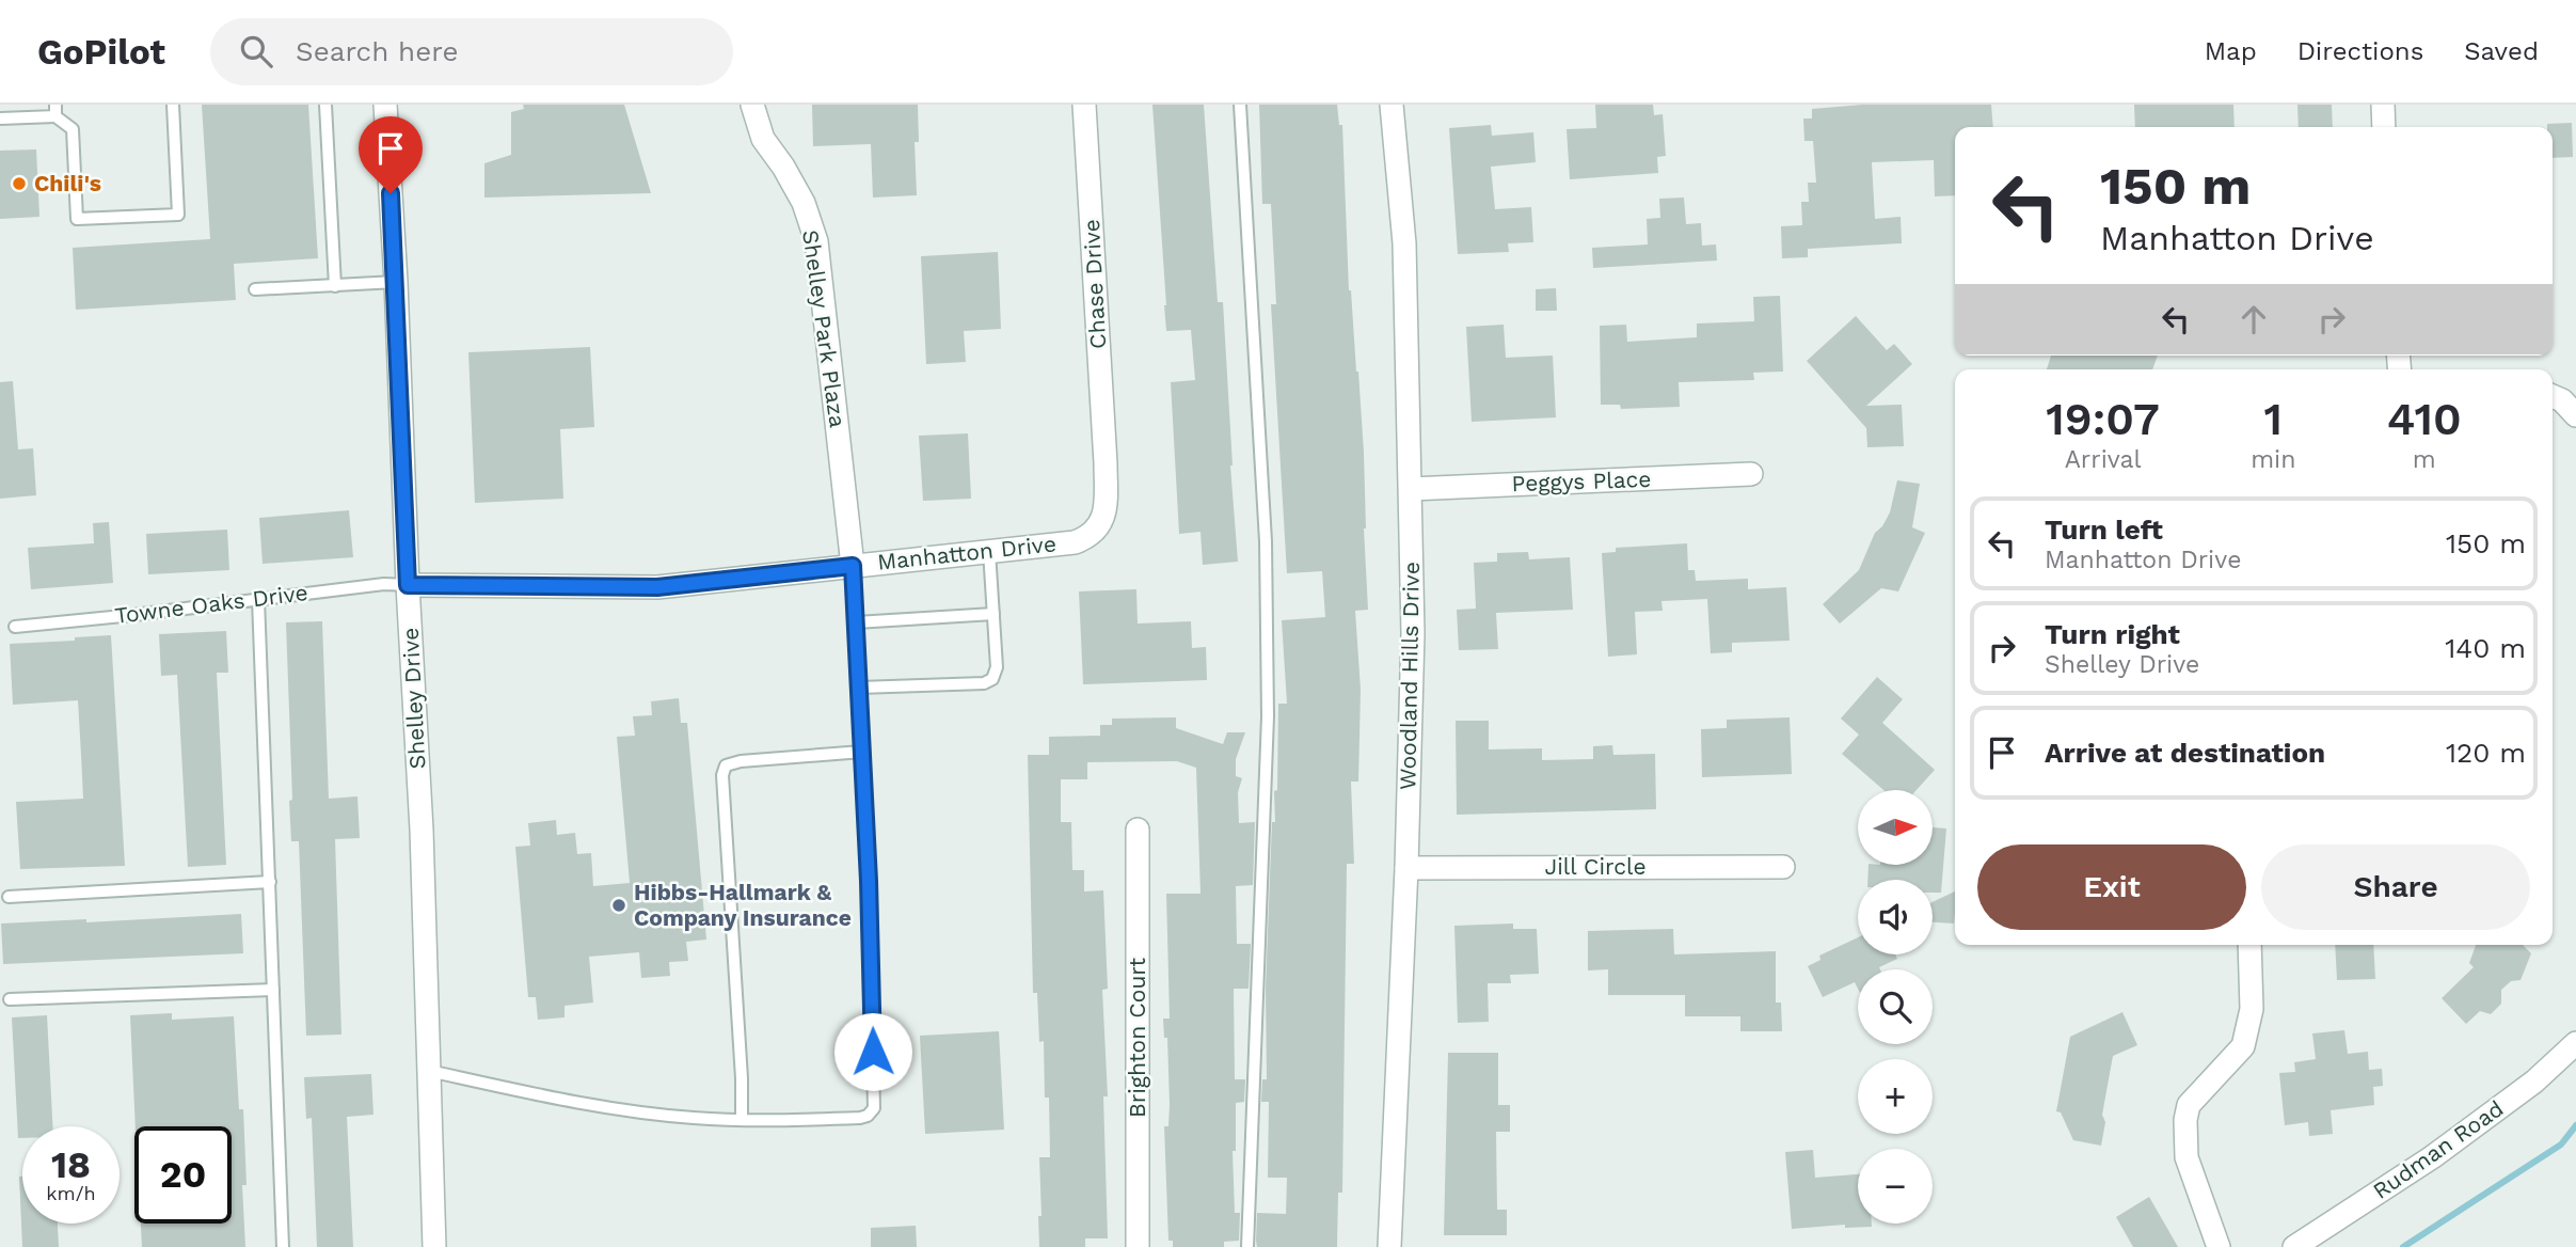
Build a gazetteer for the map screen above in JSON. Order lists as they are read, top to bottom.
{
  "streets": {
    "street": [
      "Chase Drive",
      "Shelley Park Plaza",
      "Peggys Place",
      "Manhatton Drive",
      "Woodland Hills Drive",
      "Shelley Drive",
      "Jill Circle",
      "Brighton Court",
      "Rudman Road"
    ],
    "lane": ["Towne Oaks Drive"]
  },
  "crossings": [
    ["Chase Drive", "Manhatton Drive"],
    ["Shelley Park Plaza", "Manhatton Drive"],
    ["Peggys Place", "Woodland Hills Drive"],
    ["Manhatton Drive", "Towne Oaks Drive"],
    ["Manhatton Drive", "Shelley Drive"],
    ["Towne Oaks Drive", "Shelley Drive"],
    ["Woodland Hills Drive", "Jill Circle"]
  ],
  "places": ["Chili's", "Hibbs-Hallmark & Company Insurance"],
  "north": "right",
  "page": {
    "header": "GoPilot",
    "search": "Search here",
    "nav": ["Map", "Directions", "Saved"],
    "turn": ["150 m", "Manhatton Drive"],
    "eta": [
      "19:07",
      "Arrival",
      "1",
      "min",
      "410",
      "m"
    ],
    "list": [
      {
        "name": "Turn left",
        "note": "Manhatton Drive",
        "value": "150 m"
      },
      {
        "name": "Turn right",
        "note": "Shelley Drive",
        "value": "140 m"
      },
      {
        "name": "Arrive at destination",
        "value": "120 m"
      }
    ],
    "map_buttons": ["+", "−"],
    "buttons": ["Exit", "Share"],
    "speed": "18 km/h",
    "limit": "20"
  }
}
